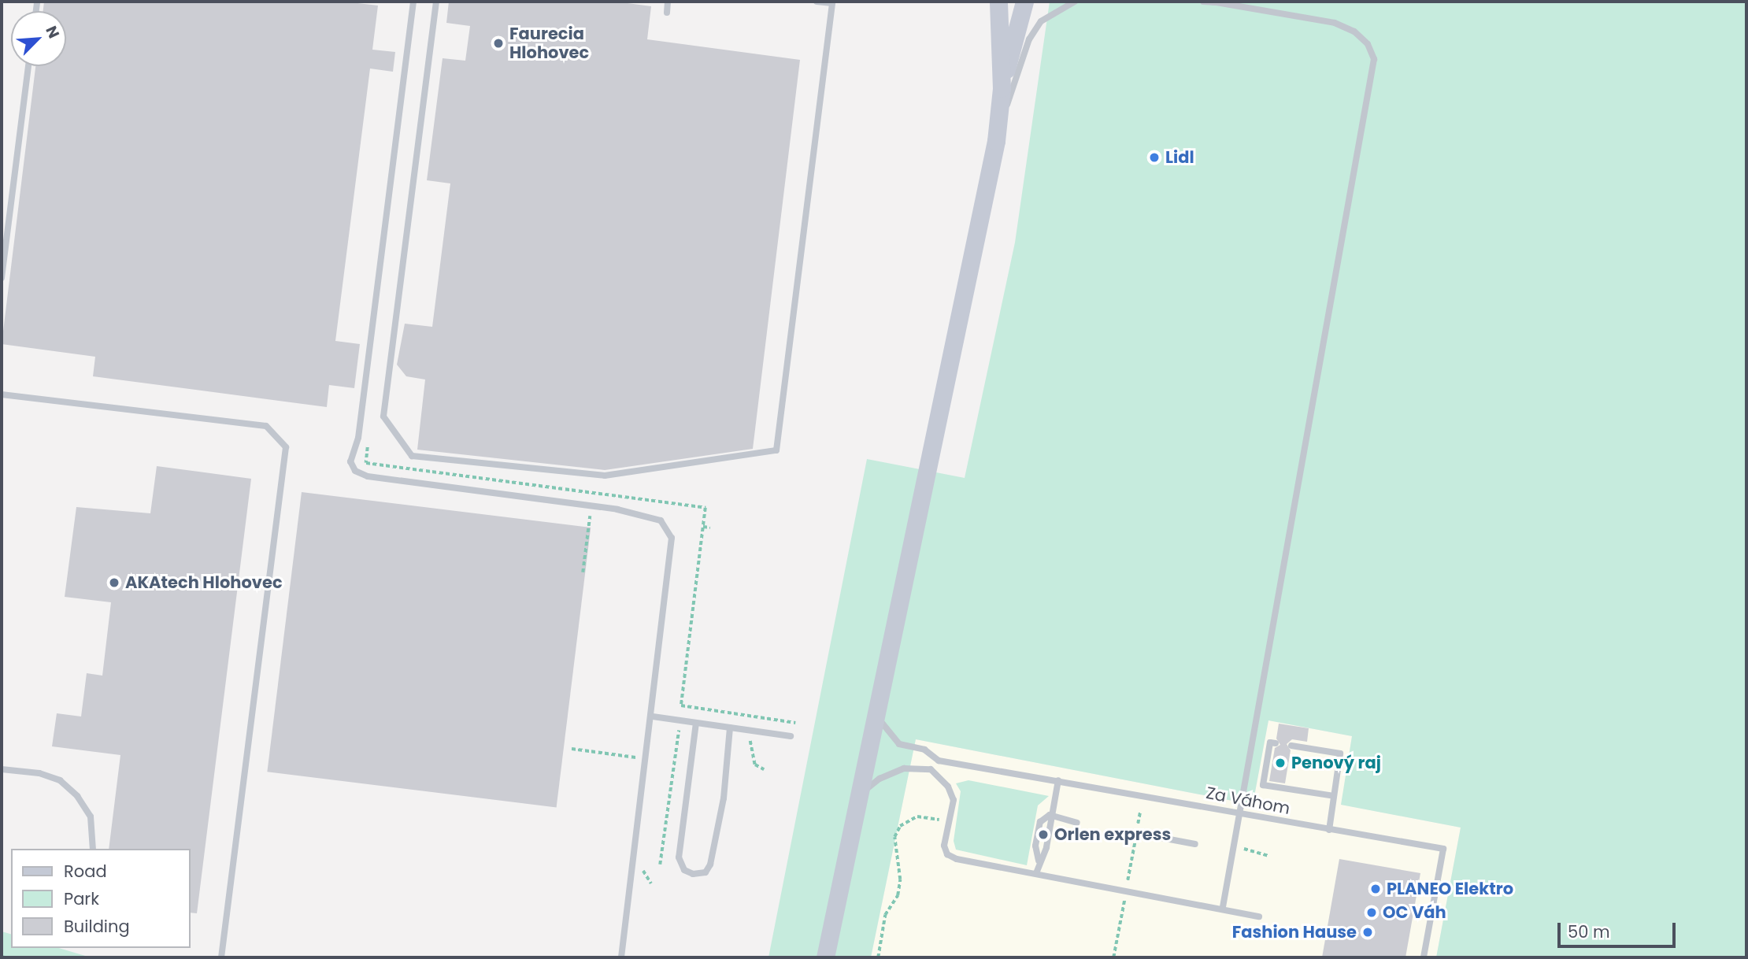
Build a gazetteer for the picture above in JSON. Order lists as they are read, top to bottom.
{
  "streets": {
    "lane": ["Za Váhom"]
  },
  "places": [
    "Faurecia Hlohovec",
    "Lidl",
    "AKAtech Hlohovec",
    "Penový raj",
    "Orlen express",
    "PLANEO Elektro",
    "OC Váh",
    "Fashion Hause"
  ],
  "legend": ["Road", "Park", "Building"],
  "scale_bar": "50 m",
  "north": "top right"
}
